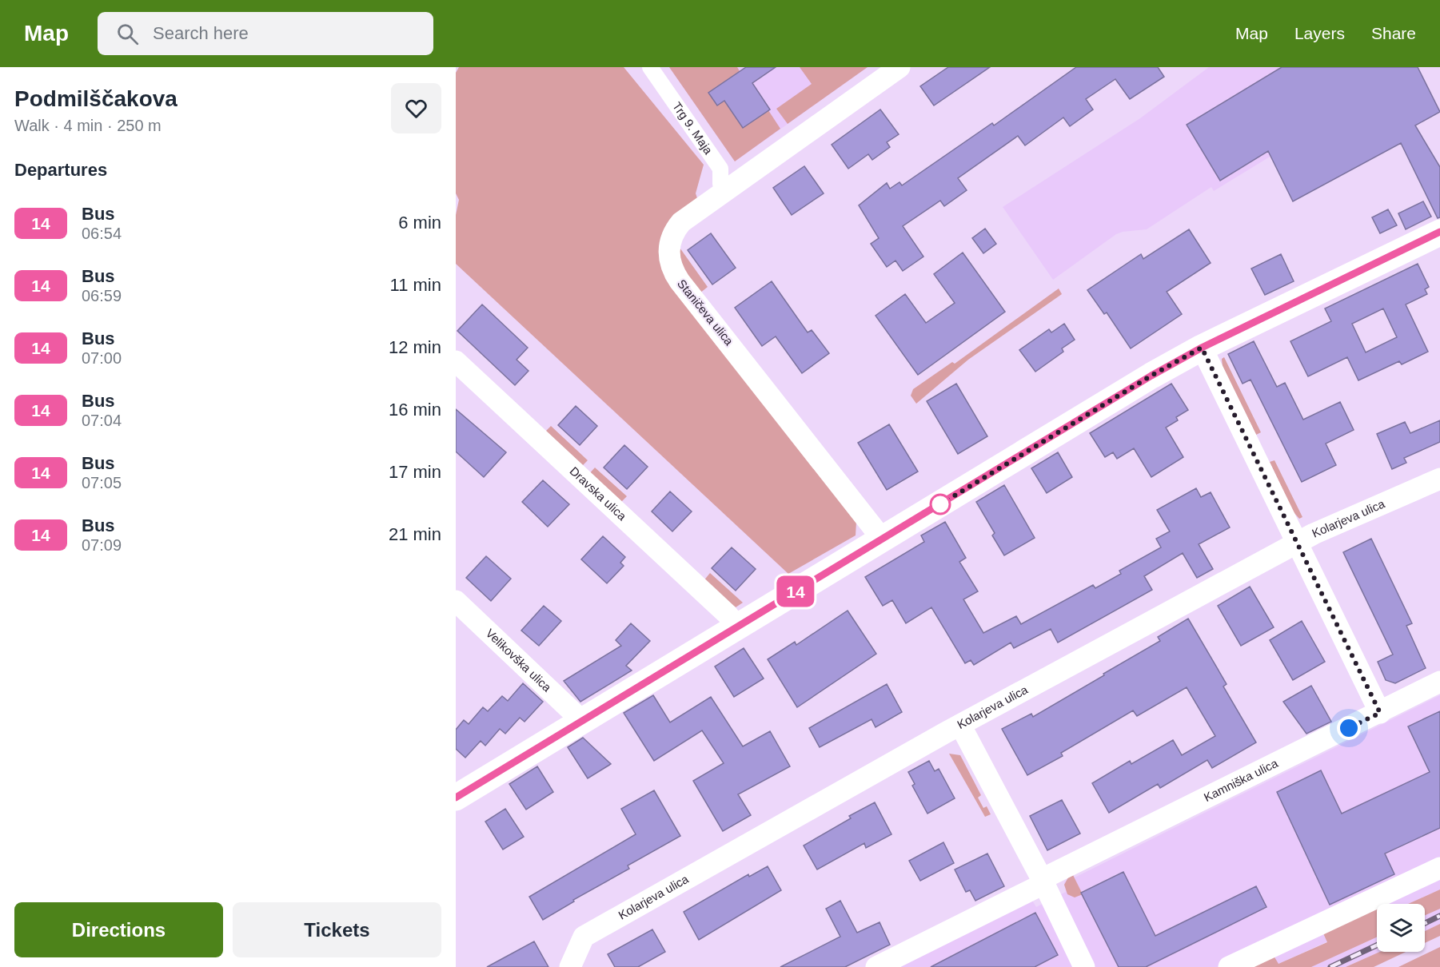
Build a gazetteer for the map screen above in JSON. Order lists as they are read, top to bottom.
{
  "streets": {
    "street": [
      "Trg 9. Maja",
      "Staničeva ulica",
      "Dravska ulica",
      "Kolarjeva ulica",
      "Velikovška ulica",
      "Kamniška ulica"
    ]
  },
  "crossings": [
    ["Trg 9. Maja", "Staničeva ulica"]
  ],
  "lines": ["bus line 14"],
  "page": {
    "header": "Map",
    "search": "Search here",
    "nav": ["Map", "Layers", "Share"],
    "heading": [
      ["Podmilščakova", "Walk · 4 min · 250 m"],
      "Departures"
    ],
    "on_map": "14",
    "list": [
      {
        "mark": "14",
        "name": "Bus",
        "note": "06:54",
        "value": "6 min"
      },
      {
        "mark": "14",
        "name": "Bus",
        "note": "06:59",
        "value": "11 min"
      },
      {
        "mark": "14",
        "name": "Bus",
        "note": "07:00",
        "value": "12 min"
      },
      {
        "mark": "14",
        "name": "Bus",
        "note": "07:04",
        "value": "16 min"
      },
      {
        "mark": "14",
        "name": "Bus",
        "note": "07:05",
        "value": "17 min"
      },
      {
        "mark": "14",
        "name": "Bus",
        "note": "07:09",
        "value": "21 min"
      }
    ],
    "buttons": ["Directions", "Tickets"]
  }
}
